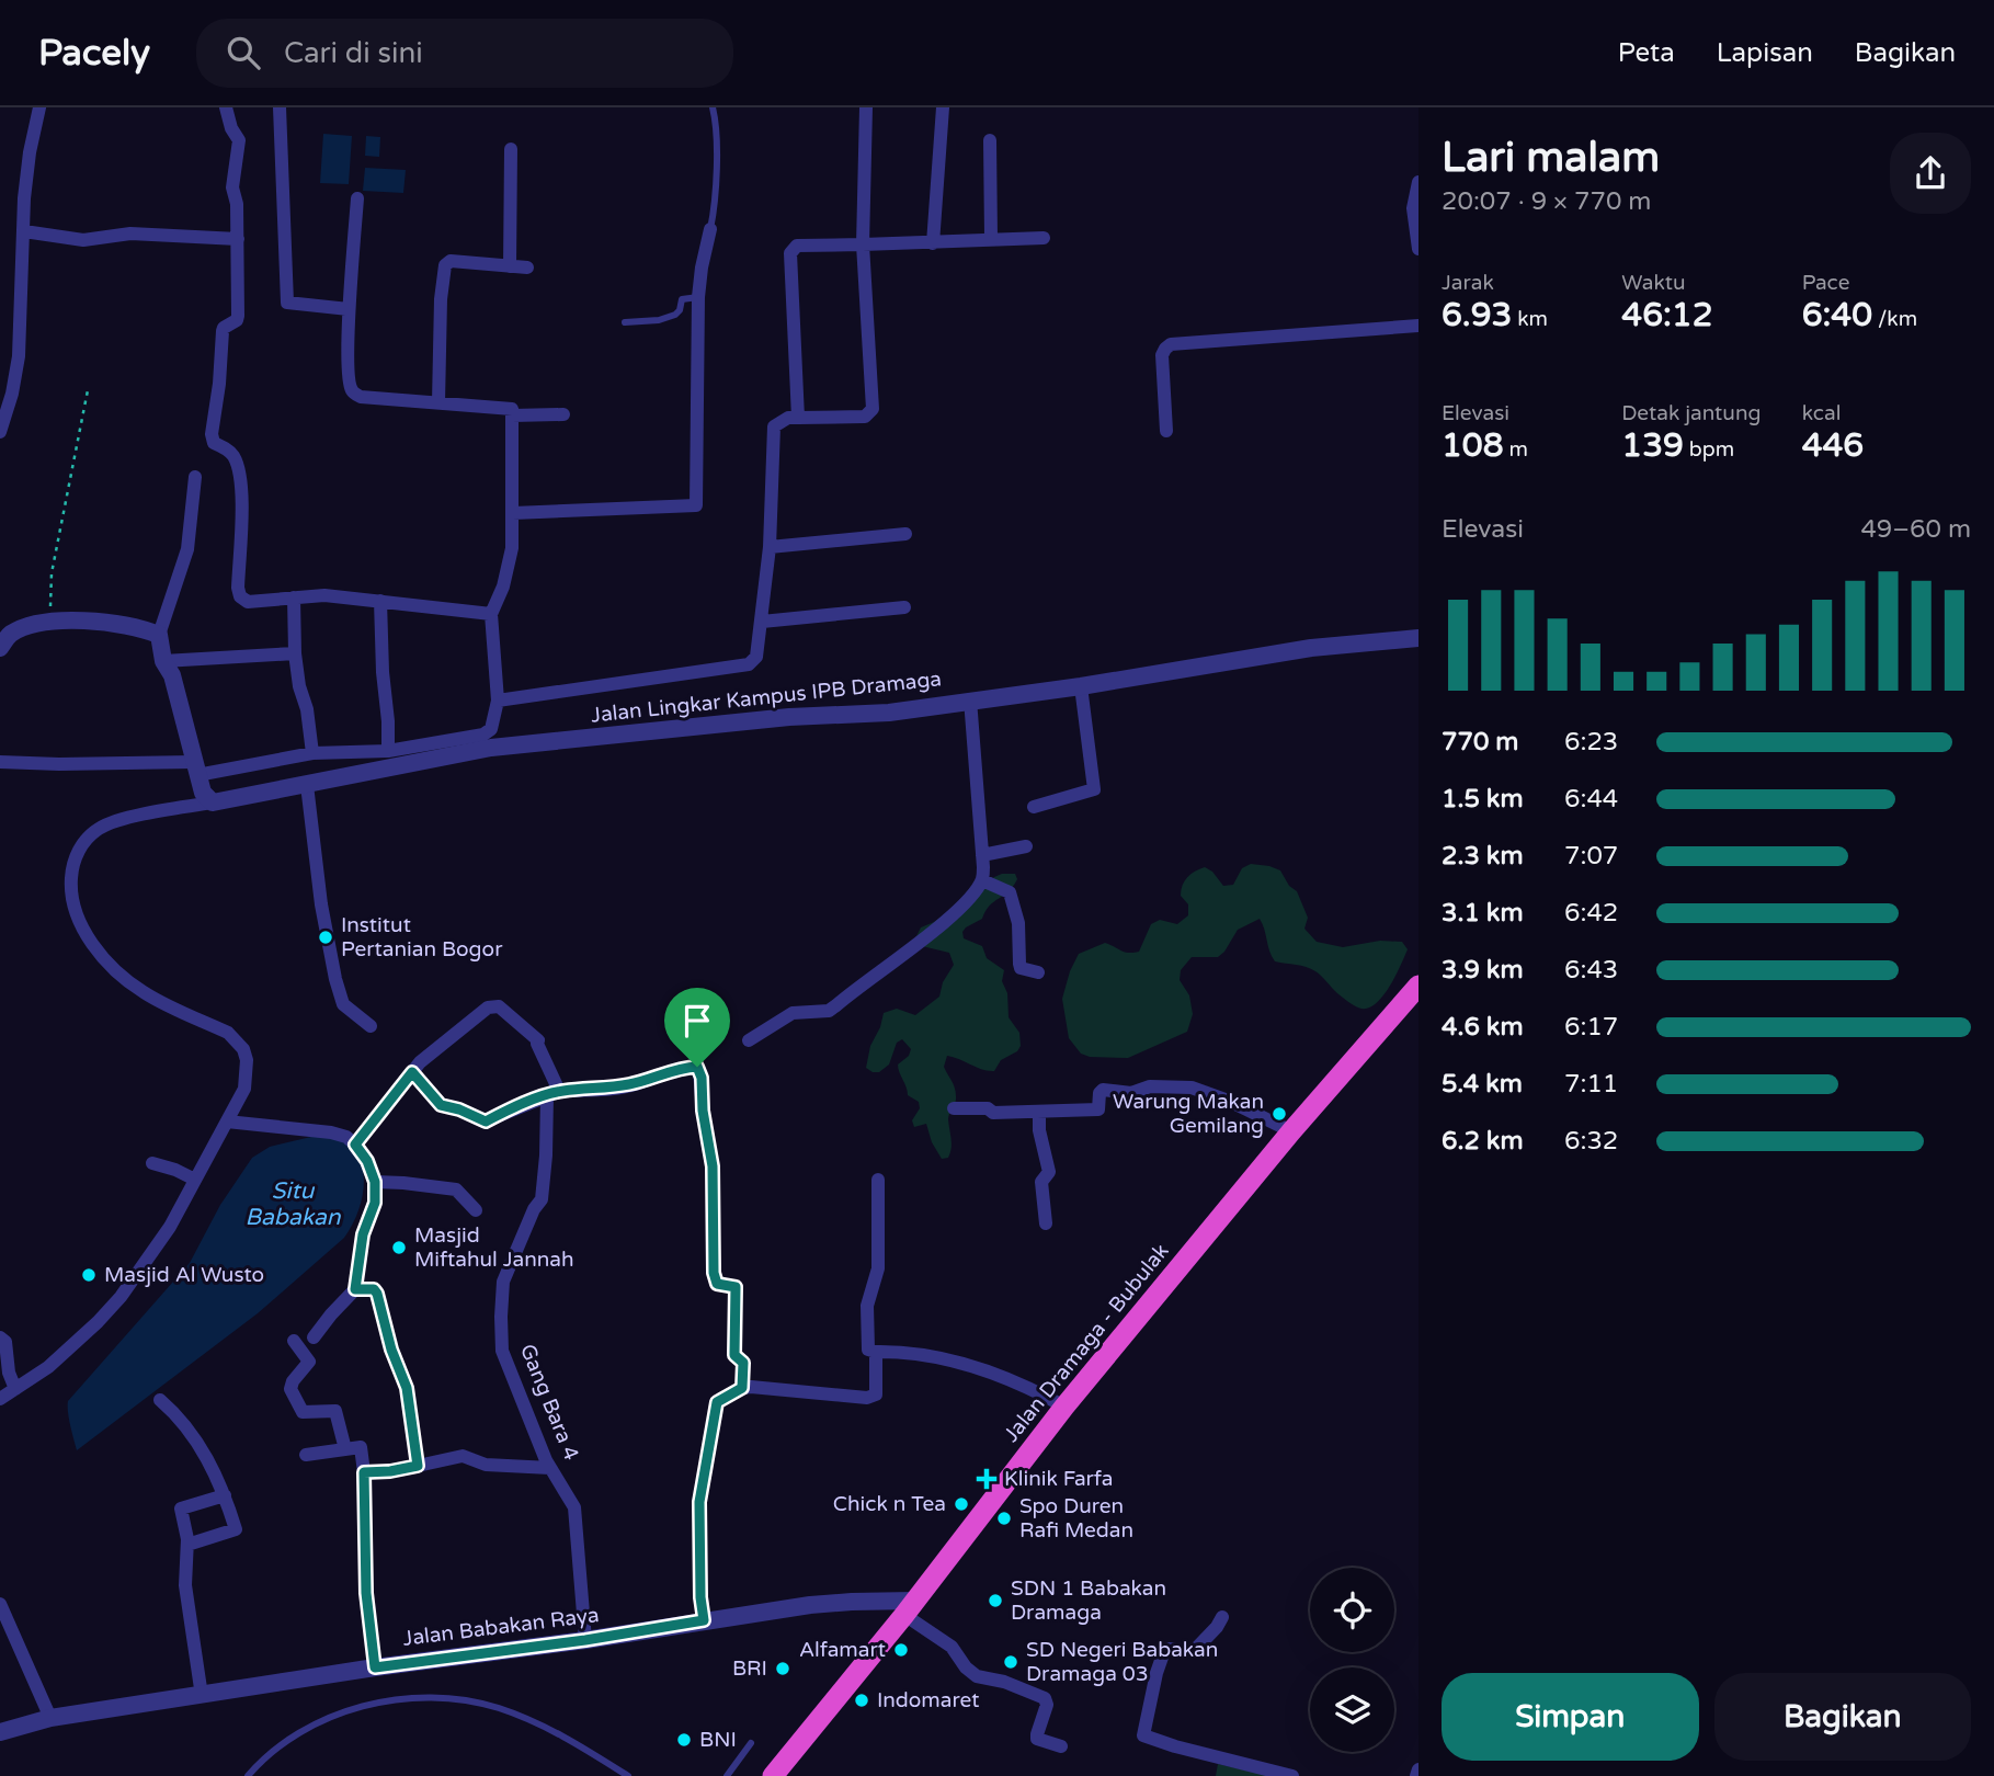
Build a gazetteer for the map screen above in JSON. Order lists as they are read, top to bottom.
{
  "streets": {
    "highway": ["Jalan Dramaga - Bubulak"],
    "street": ["Jalan Lingkar Kampus IPB Dramaga", "Gang Bara 4", "Jalan Babakan Raya"]
  },
  "crossings": [
    ["Jalan Dramaga - Bubulak", "Jalan Babakan Raya"],
    ["Gang Bara 4", "Jalan Babakan Raya"]
  ],
  "water": ["Situ Babakan"],
  "places": {
    "other": [
      "Institut Pertanian Bogor",
      "Warung Makan Gemilang",
      "Masjid Miftahul Jannah",
      "Masjid Al Wusto",
      "Chick n Tea",
      "Spo Duren Rafi Medan",
      "SDN 1 Babakan Dramaga",
      "Alfamart",
      "SD Negeri Babakan Dramaga 03",
      "BRI",
      "Indomaret",
      "BNI"
    ],
    "health": ["Klinik Farfa"]
  },
  "page": {
    "header": "Pacely",
    "search": "Cari di sini",
    "nav": ["Peta", "Lapisan", "Bagikan"],
    "heading": ["Lari malam", "20:07 · 9 × 770 m"],
    "stats": [
      ["Jarak", "6.93 km"],
      ["Waktu", "46:12"],
      ["Pace", "6:40 /km"],
      ["Elevasi", "108 m"],
      ["Detak jantung", "139 bpm"],
      ["kcal", "446"]
    ],
    "chart": ["Elevasi", "49–60 m"],
    "list": [
      {
        "name": "770 m",
        "note": "6:23"
      },
      {
        "name": "1.5 km",
        "note": "6:44"
      },
      {
        "name": "2.3 km",
        "note": "7:07"
      },
      {
        "name": "3.1 km",
        "note": "6:42"
      },
      {
        "name": "3.9 km",
        "note": "6:43"
      },
      {
        "name": "4.6 km",
        "note": "6:17"
      },
      {
        "name": "5.4 km",
        "note": "7:11"
      },
      {
        "name": "6.2 km",
        "note": "6:32"
      }
    ],
    "buttons": ["Simpan", "Bagikan"]
  }
}
